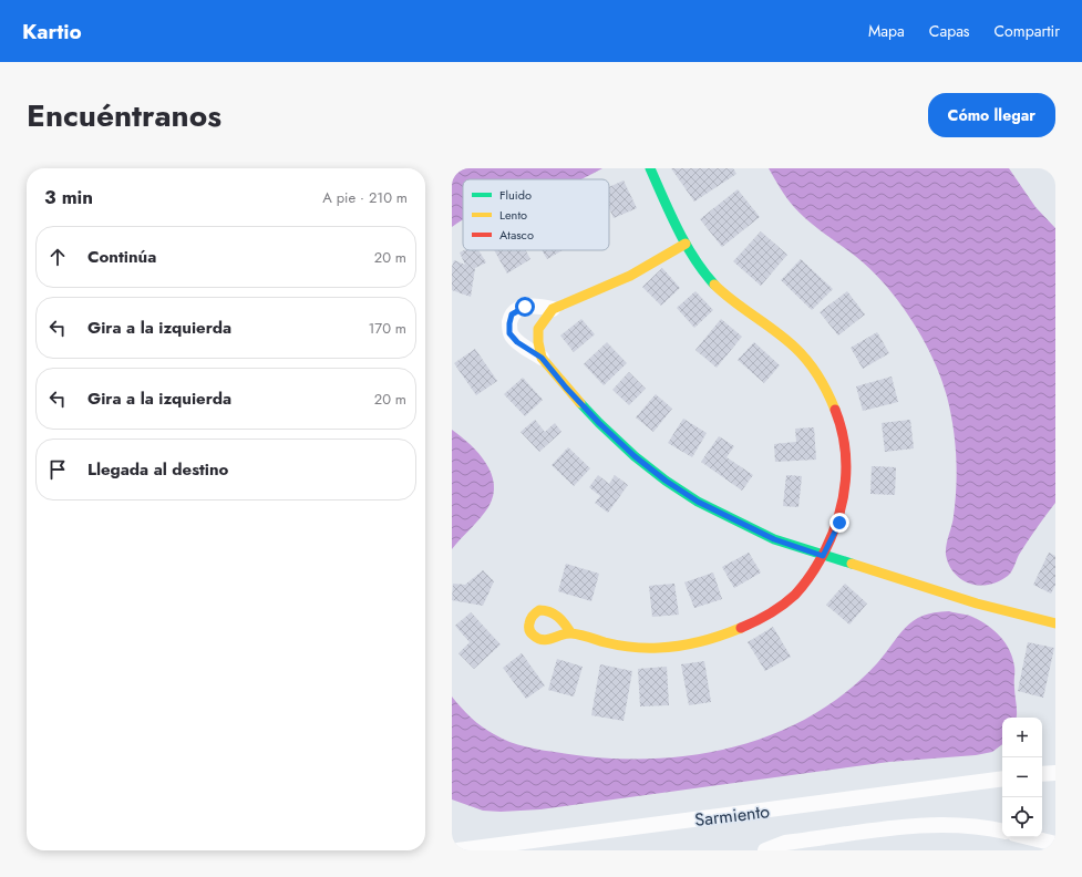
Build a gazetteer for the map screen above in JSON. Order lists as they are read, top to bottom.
{
  "streets": {
    "street": ["Sarmiento"]
  },
  "legend": ["Fluido", "Lento", "Atasco"],
  "page": {
    "header": "Kartio",
    "nav": ["Mapa", "Capas", "Compartir"],
    "title": "Encuéntranos",
    "buttons": "Cómo llegar",
    "heading": ["3 min", "A pie · 210 m"],
    "list": [
      ["Continúa", "20 m"],
      ["Gira a la izquierda", "170 m"],
      ["Gira a la izquierda", "20 m"],
      "Llegada al destino"
    ],
    "map_buttons": ["+", "−"]
  }
}
